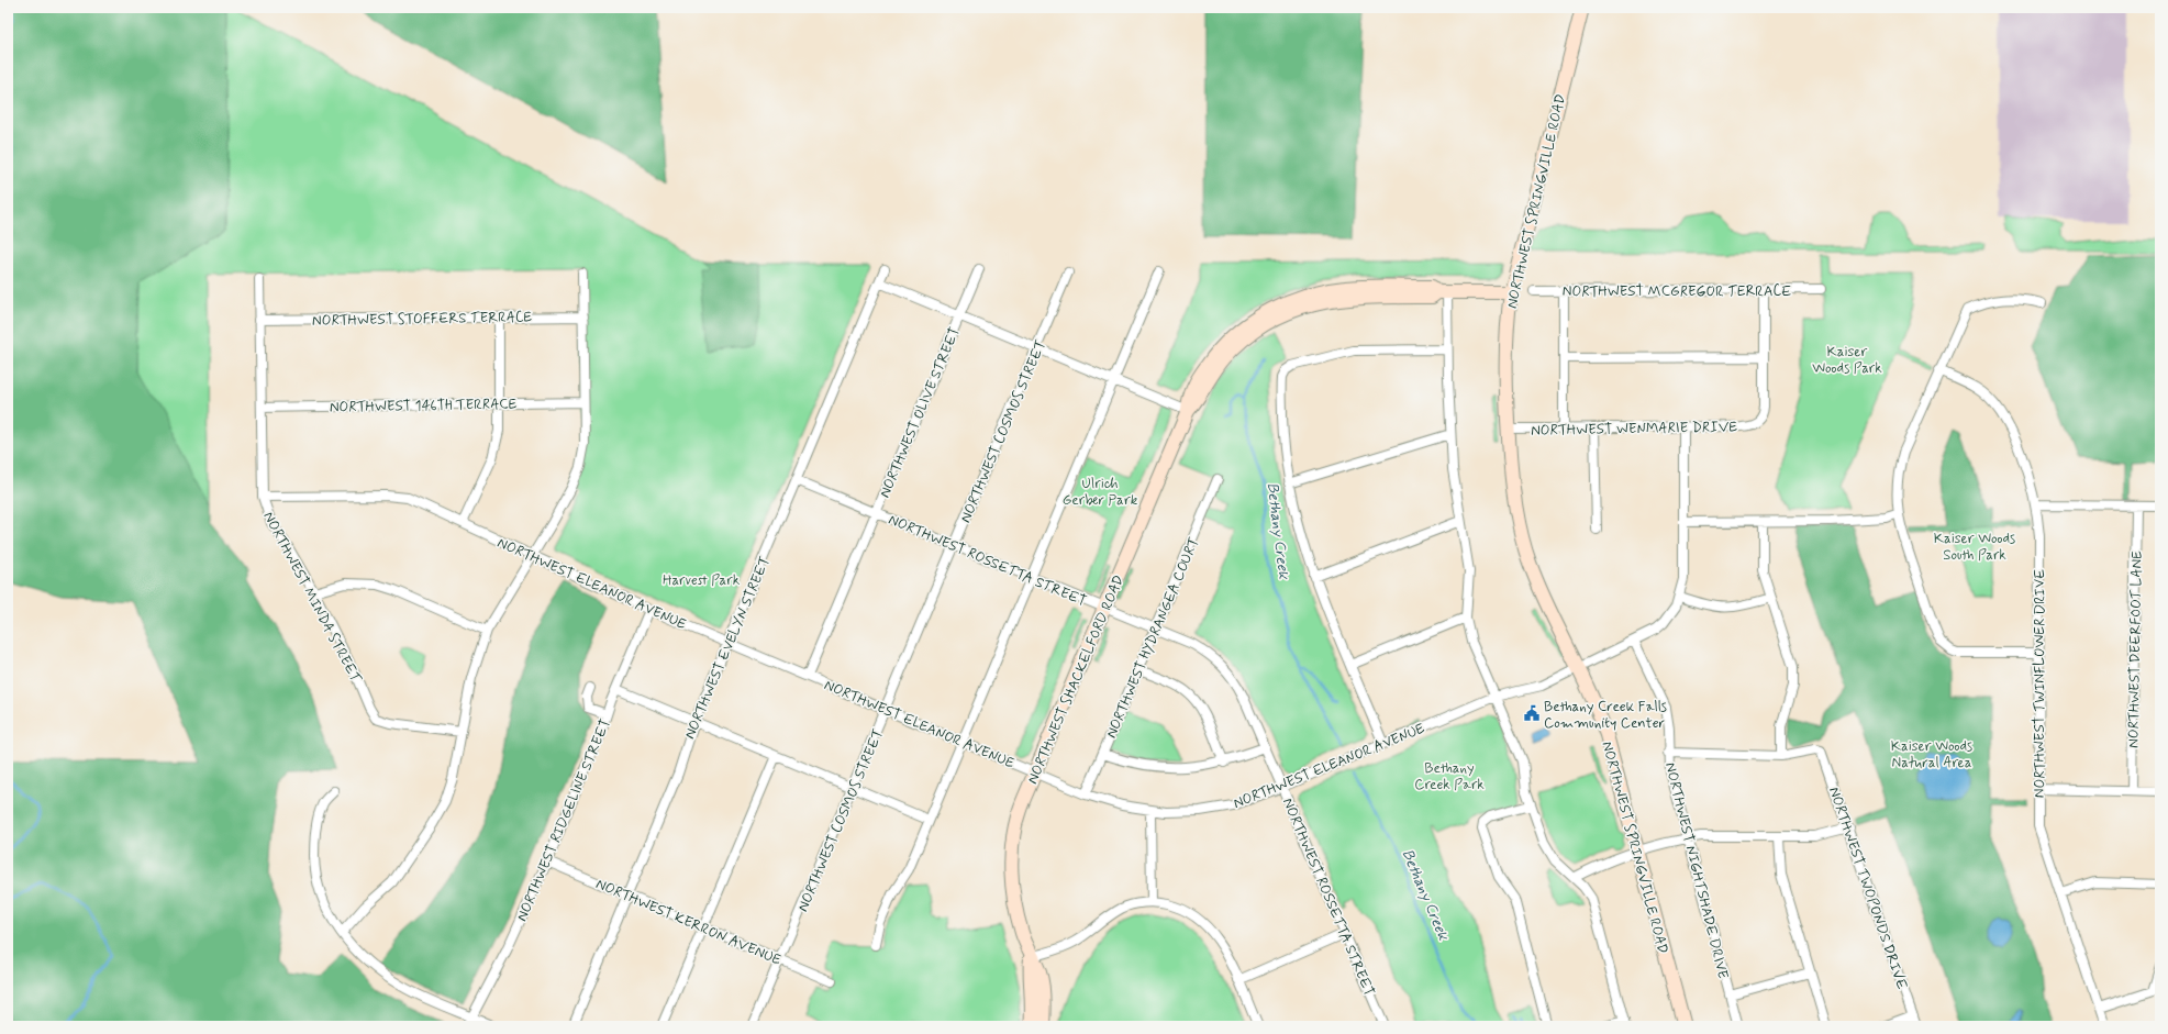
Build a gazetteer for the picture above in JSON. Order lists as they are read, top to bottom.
{
  "streets": {
    "street": [
      "NORTHWEST SPRINGVILLE ROAD",
      "NORTHWEST MCGREGOR TERRACE",
      "NORTHWEST STOFFERS TERRACE",
      "NORTHWEST 146TH TERRACE",
      "NORTHWEST OLIVE STREET",
      "NORTHWEST WENMARIE DRIVE",
      "NORTHWEST COSMOS STREET",
      "NORTHWEST ROSSETTA STREET",
      "NORTHWEST ELEANOR AVENUE",
      "NORTHWEST MINDA STREET",
      "NORTHWEST HYDRANGEA COURT",
      "NORTHWEST EVELYN STREET",
      "NORTHWEST DEERFOOT LANE",
      "NORTHWEST SHACKELFORD ROAD",
      "NORTHWEST TWINFLOWER DRIVE",
      "NORTHWEST RIDGELINE STREET",
      "NORTHWEST NIGHTSHADE DRIVE",
      "NORTHWEST TWOPONDS DRIVE",
      "NORTHWEST KERRON AVENUE"
    ]
  },
  "crossings": [
    ["NORTHWEST SPRINGVILLE ROAD", "NORTHWEST WENMARIE DRIVE"],
    ["NORTHWEST SPRINGVILLE ROAD", "NORTHWEST ELEANOR AVENUE"],
    ["NORTHWEST SPRINGVILLE ROAD", "NORTHWEST SHACKELFORD ROAD"],
    ["NORTHWEST MCGREGOR TERRACE", "NORTHWEST WENMARIE DRIVE"],
    ["NORTHWEST STOFFERS TERRACE", "NORTHWEST MINDA STREET"],
    ["NORTHWEST 146TH TERRACE", "NORTHWEST MINDA STREET"],
    ["NORTHWEST OLIVE STREET", "NORTHWEST ROSSETTA STREET"],
    ["NORTHWEST OLIVE STREET", "NORTHWEST ELEANOR AVENUE"],
    ["NORTHWEST COSMOS STREET", "NORTHWEST ROSSETTA STREET"],
    ["NORTHWEST COSMOS STREET", "NORTHWEST ELEANOR AVENUE"],
    ["NORTHWEST COSMOS STREET", "NORTHWEST KERRON AVENUE"],
    ["NORTHWEST ROSSETTA STREET", "NORTHWEST ELEANOR AVENUE"],
    ["NORTHWEST ROSSETTA STREET", "NORTHWEST HYDRANGEA COURT"],
    ["NORTHWEST ROSSETTA STREET", "NORTHWEST EVELYN STREET"],
    ["NORTHWEST ROSSETTA STREET", "NORTHWEST SHACKELFORD ROAD"],
    ["NORTHWEST ELEANOR AVENUE", "NORTHWEST MINDA STREET"],
    ["NORTHWEST ELEANOR AVENUE", "NORTHWEST HYDRANGEA COURT"],
    ["NORTHWEST ELEANOR AVENUE", "NORTHWEST EVELYN STREET"],
    ["NORTHWEST ELEANOR AVENUE", "NORTHWEST SHACKELFORD ROAD"],
    ["NORTHWEST ELEANOR AVENUE", "NORTHWEST RIDGELINE STREET"],
    ["NORTHWEST ELEANOR AVENUE", "NORTHWEST NIGHTSHADE DRIVE"],
    ["NORTHWEST EVELYN STREET", "NORTHWEST KERRON AVENUE"],
    ["NORTHWEST RIDGELINE STREET", "NORTHWEST KERRON AVENUE"]
  ],
  "water": ["Bethany Creek"],
  "parks": [
    "Kaiser Woods Park",
    "Ulrich Gerber Park",
    "Kaiser Woods South Park",
    "Harvest Park",
    "Kaiser Woods Natural Area",
    "Bethany Creek Park"
  ],
  "places": {
    "public building": ["Bethany Creek Falls Community Center"]
  }
}
